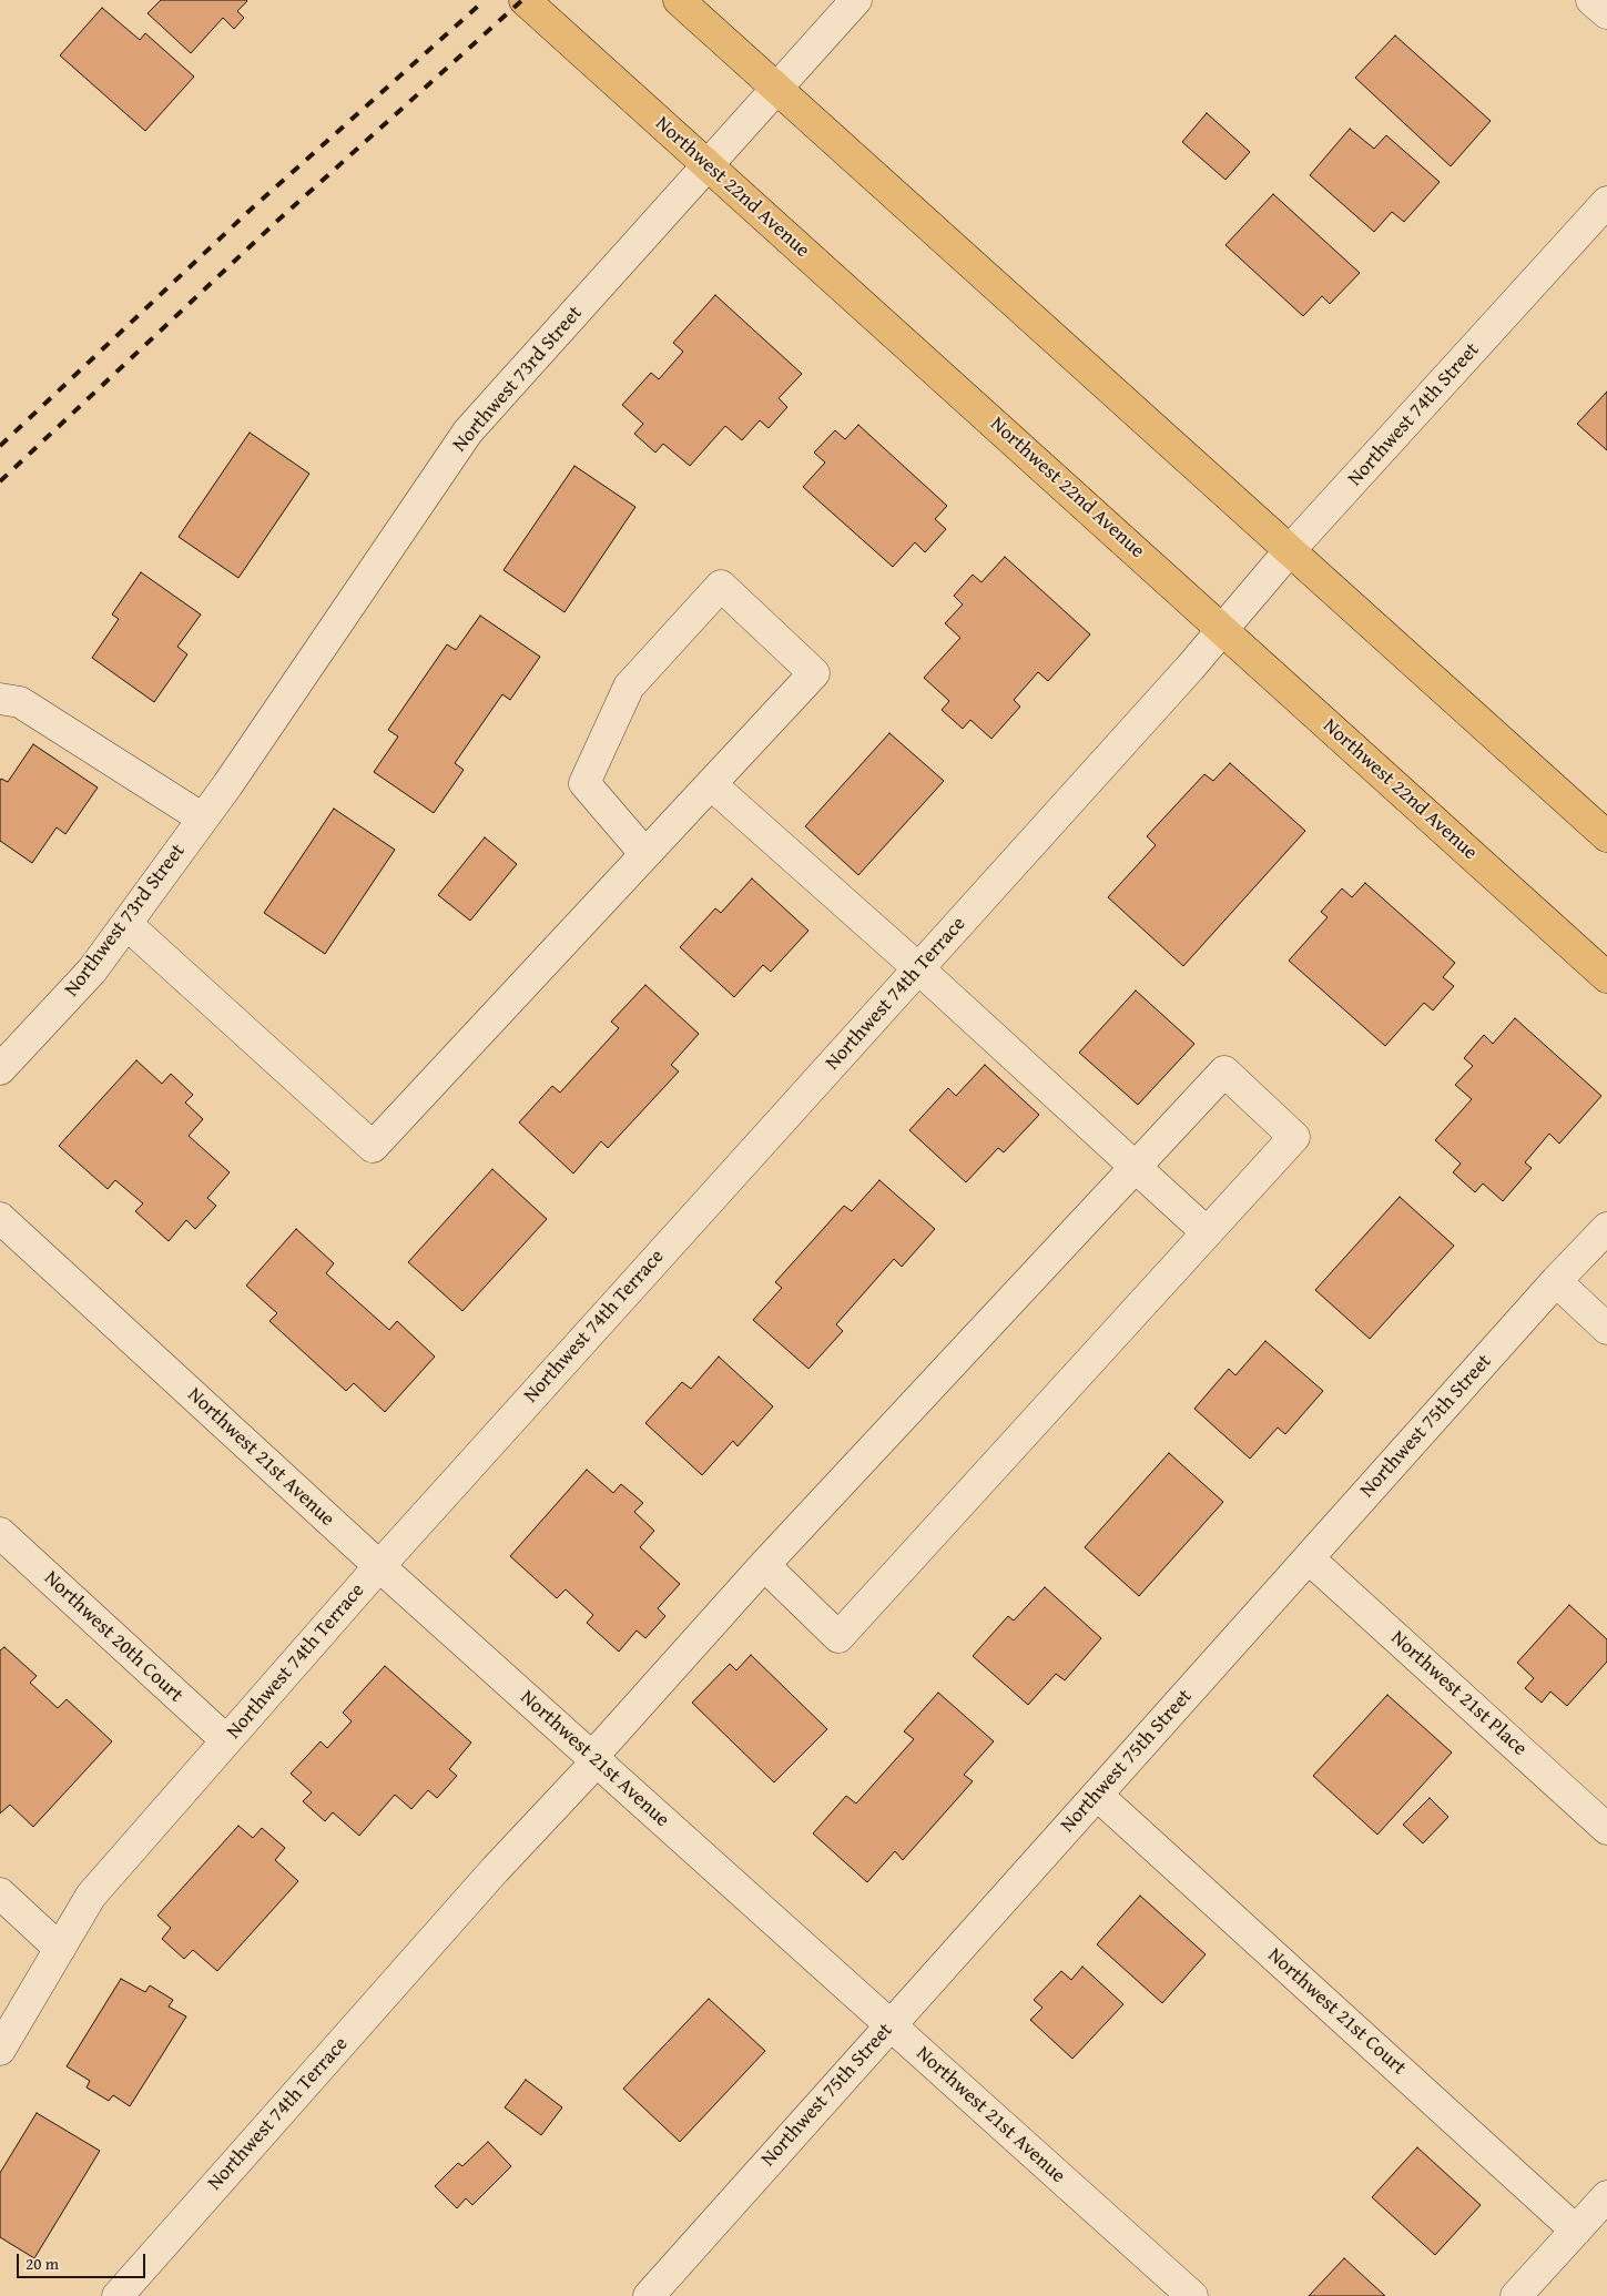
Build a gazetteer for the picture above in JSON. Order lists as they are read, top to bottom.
{
  "streets": {
    "main road": ["Northwest 22nd Avenue"],
    "street": [
      "Northwest 73rd Street",
      "Northwest 74th Street",
      "Northwest 74th Terrace",
      "Northwest 75th Street",
      "Northwest 21st Avenue",
      "Northwest 20th Court",
      "Northwest 21st Place",
      "Northwest 21st Court"
    ]
  },
  "crossings": [
    ["Northwest 22nd Avenue", "Northwest 73rd Street"],
    ["Northwest 22nd Avenue", "Northwest 74th Street"],
    ["Northwest 22nd Avenue", "Northwest 74th Terrace"],
    ["Northwest 74th Street", "Northwest 74th Terrace"],
    ["Northwest 74th Terrace", "Northwest 21st Avenue"],
    ["Northwest 74th Terrace", "Northwest 20th Court"],
    ["Northwest 75th Street", "Northwest 21st Avenue"],
    ["Northwest 75th Street", "Northwest 21st Place"],
    ["Northwest 75th Street", "Northwest 21st Court"]
  ],
  "scale_bar": "20 m"
}
